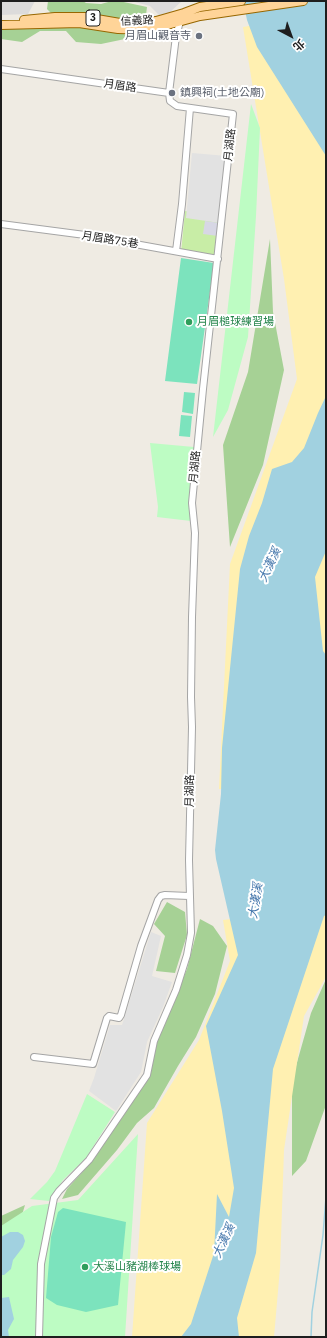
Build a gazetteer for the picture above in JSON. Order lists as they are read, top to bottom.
{
  "streets": {
    "main road": ["3", "信義路"],
    "street": ["月眉路", "月湖路", "月眉路75巷"]
  },
  "crossings": [
    ["月眉路", "月湖路"],
    ["月湖路", "月眉路75巷"]
  ],
  "water": ["大漢溪"],
  "places": [
    "月眉山觀音寺",
    "鎮興祠(土地公廟)",
    "月眉槌球練習場",
    "大溪山豬湖棒球場"
  ],
  "north": "bottom right"
}
